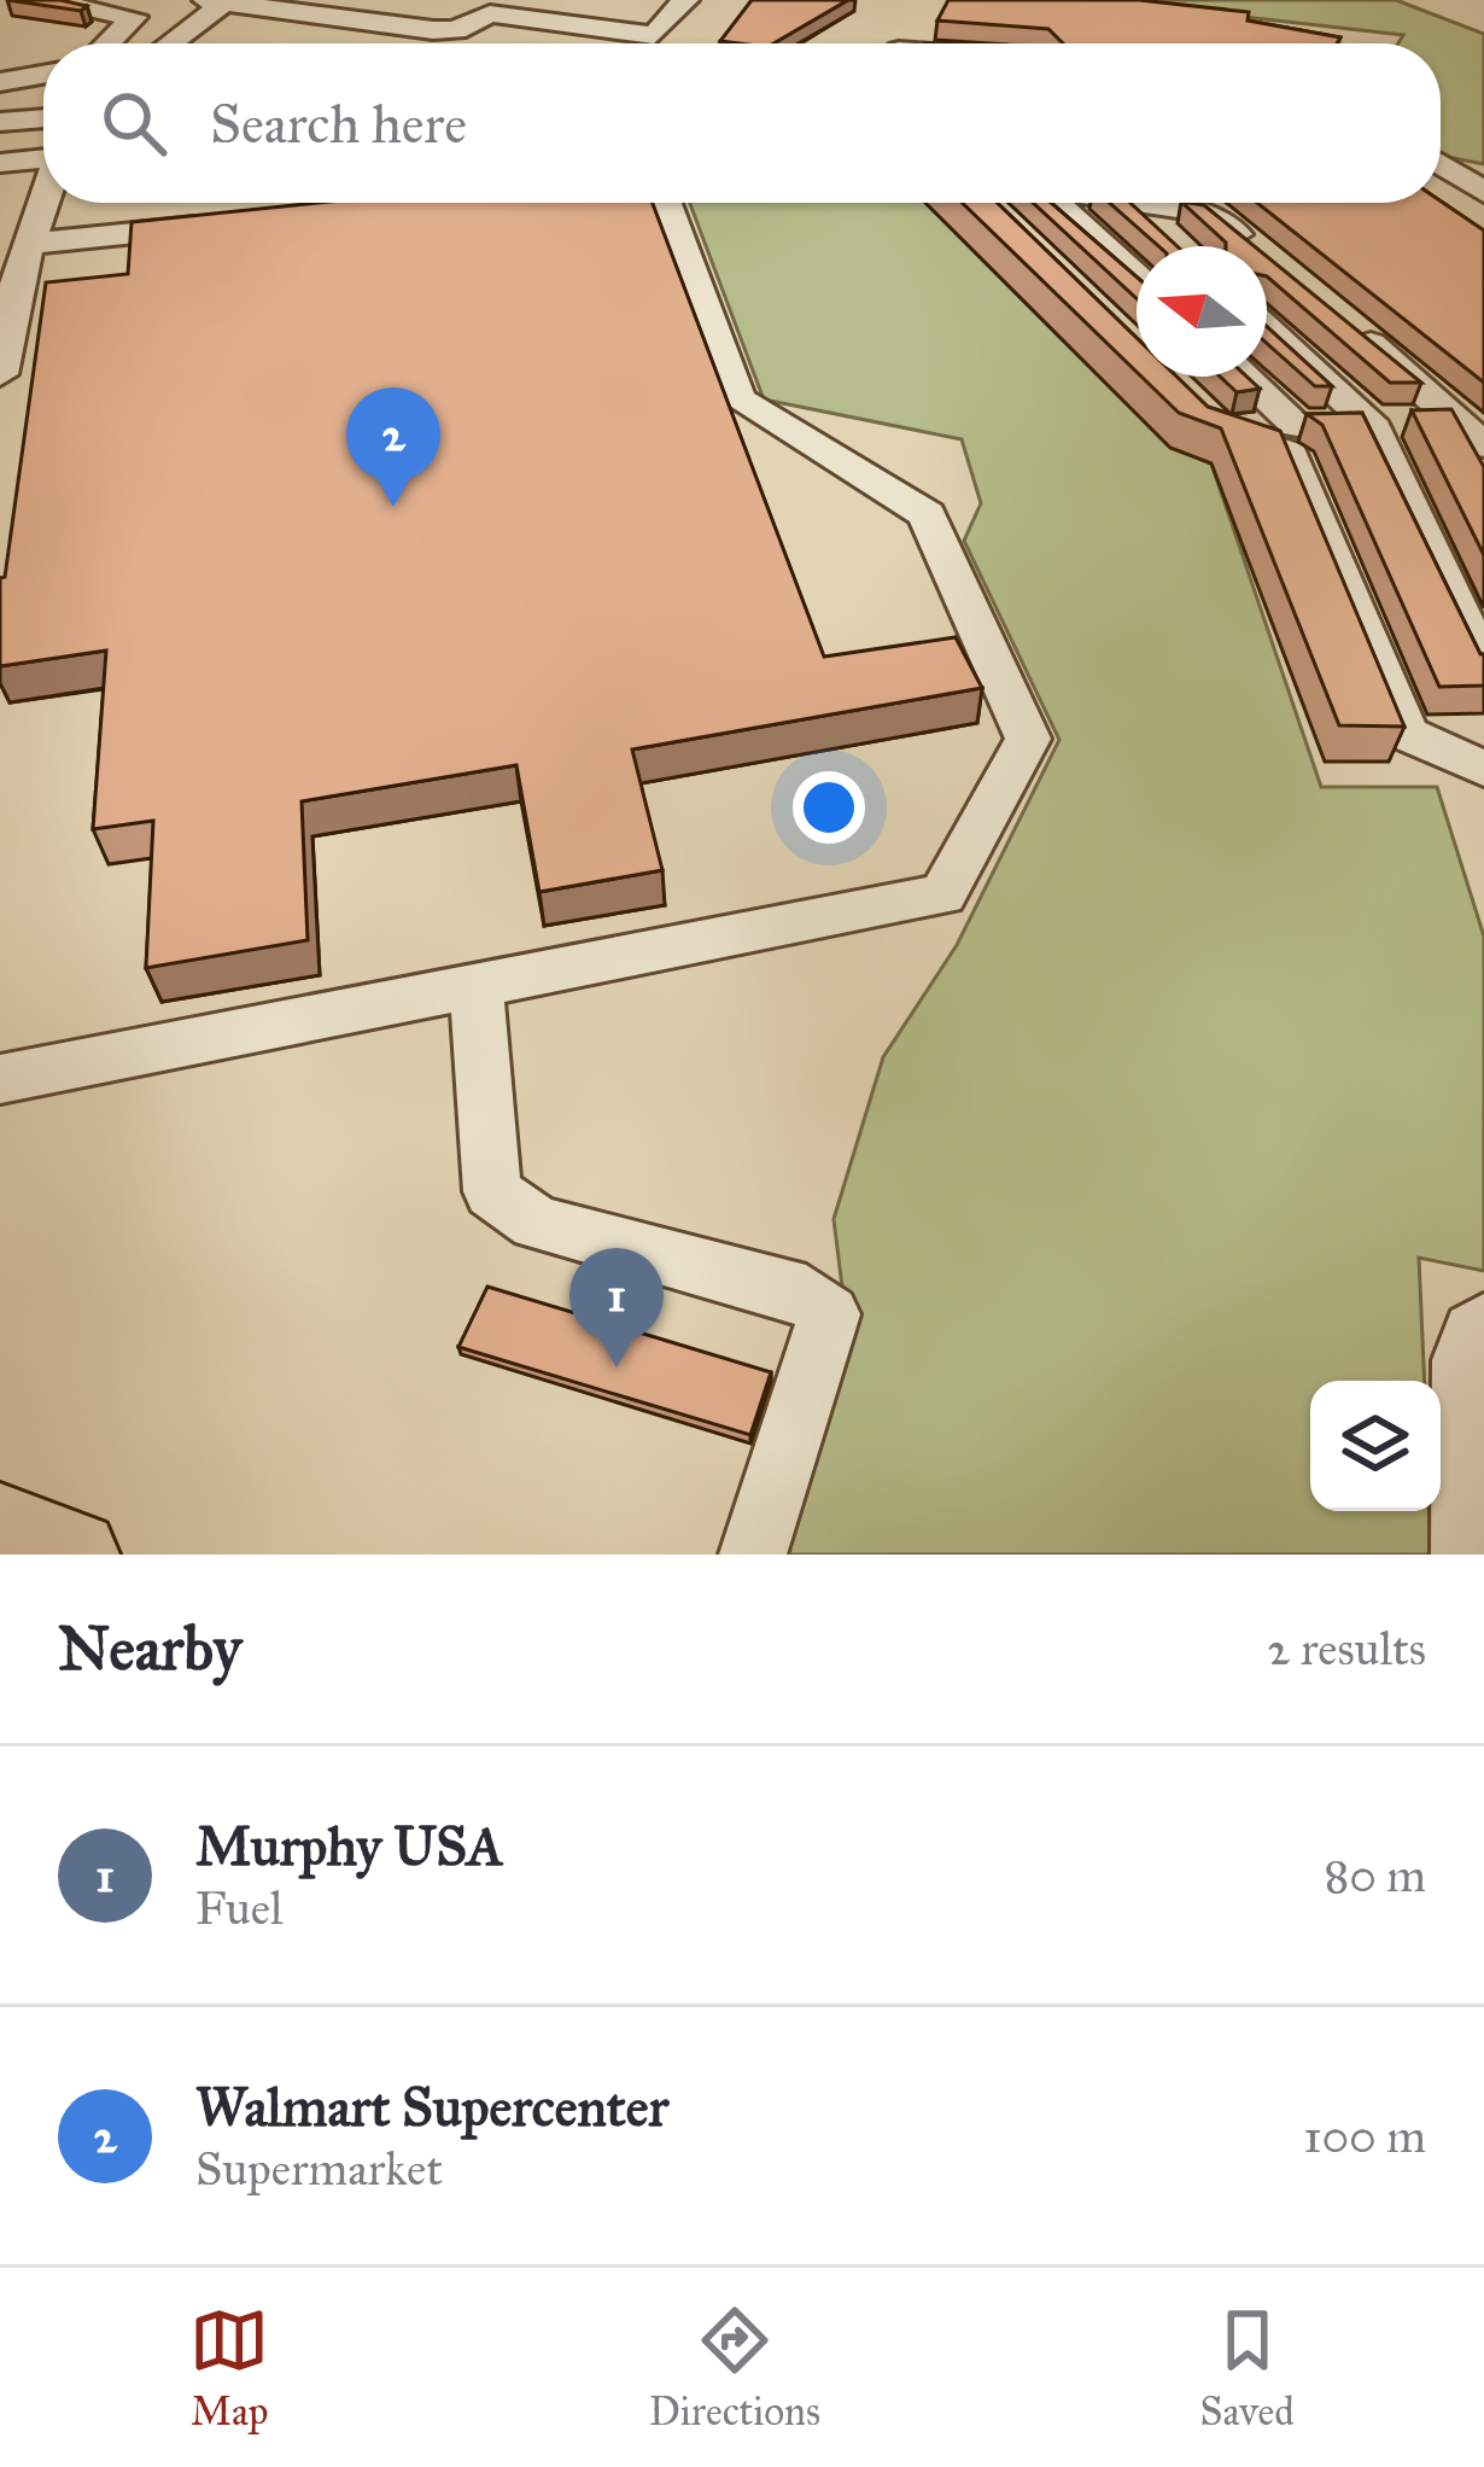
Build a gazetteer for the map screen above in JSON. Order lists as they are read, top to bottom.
{
  "north": "left",
  "page": {
    "search": "Search here",
    "pins": ["2", "1"],
    "heading": ["Nearby", "2 results"],
    "list": [
      {
        "mark": "1",
        "name": "Murphy USA",
        "note": "Fuel",
        "value": "80 m"
      },
      {
        "mark": "2",
        "name": "Walmart Supercenter",
        "note": "Supermarket",
        "value": "100 m"
      }
    ],
    "nav": ["Map", "Directions", "Saved"]
  }
}
